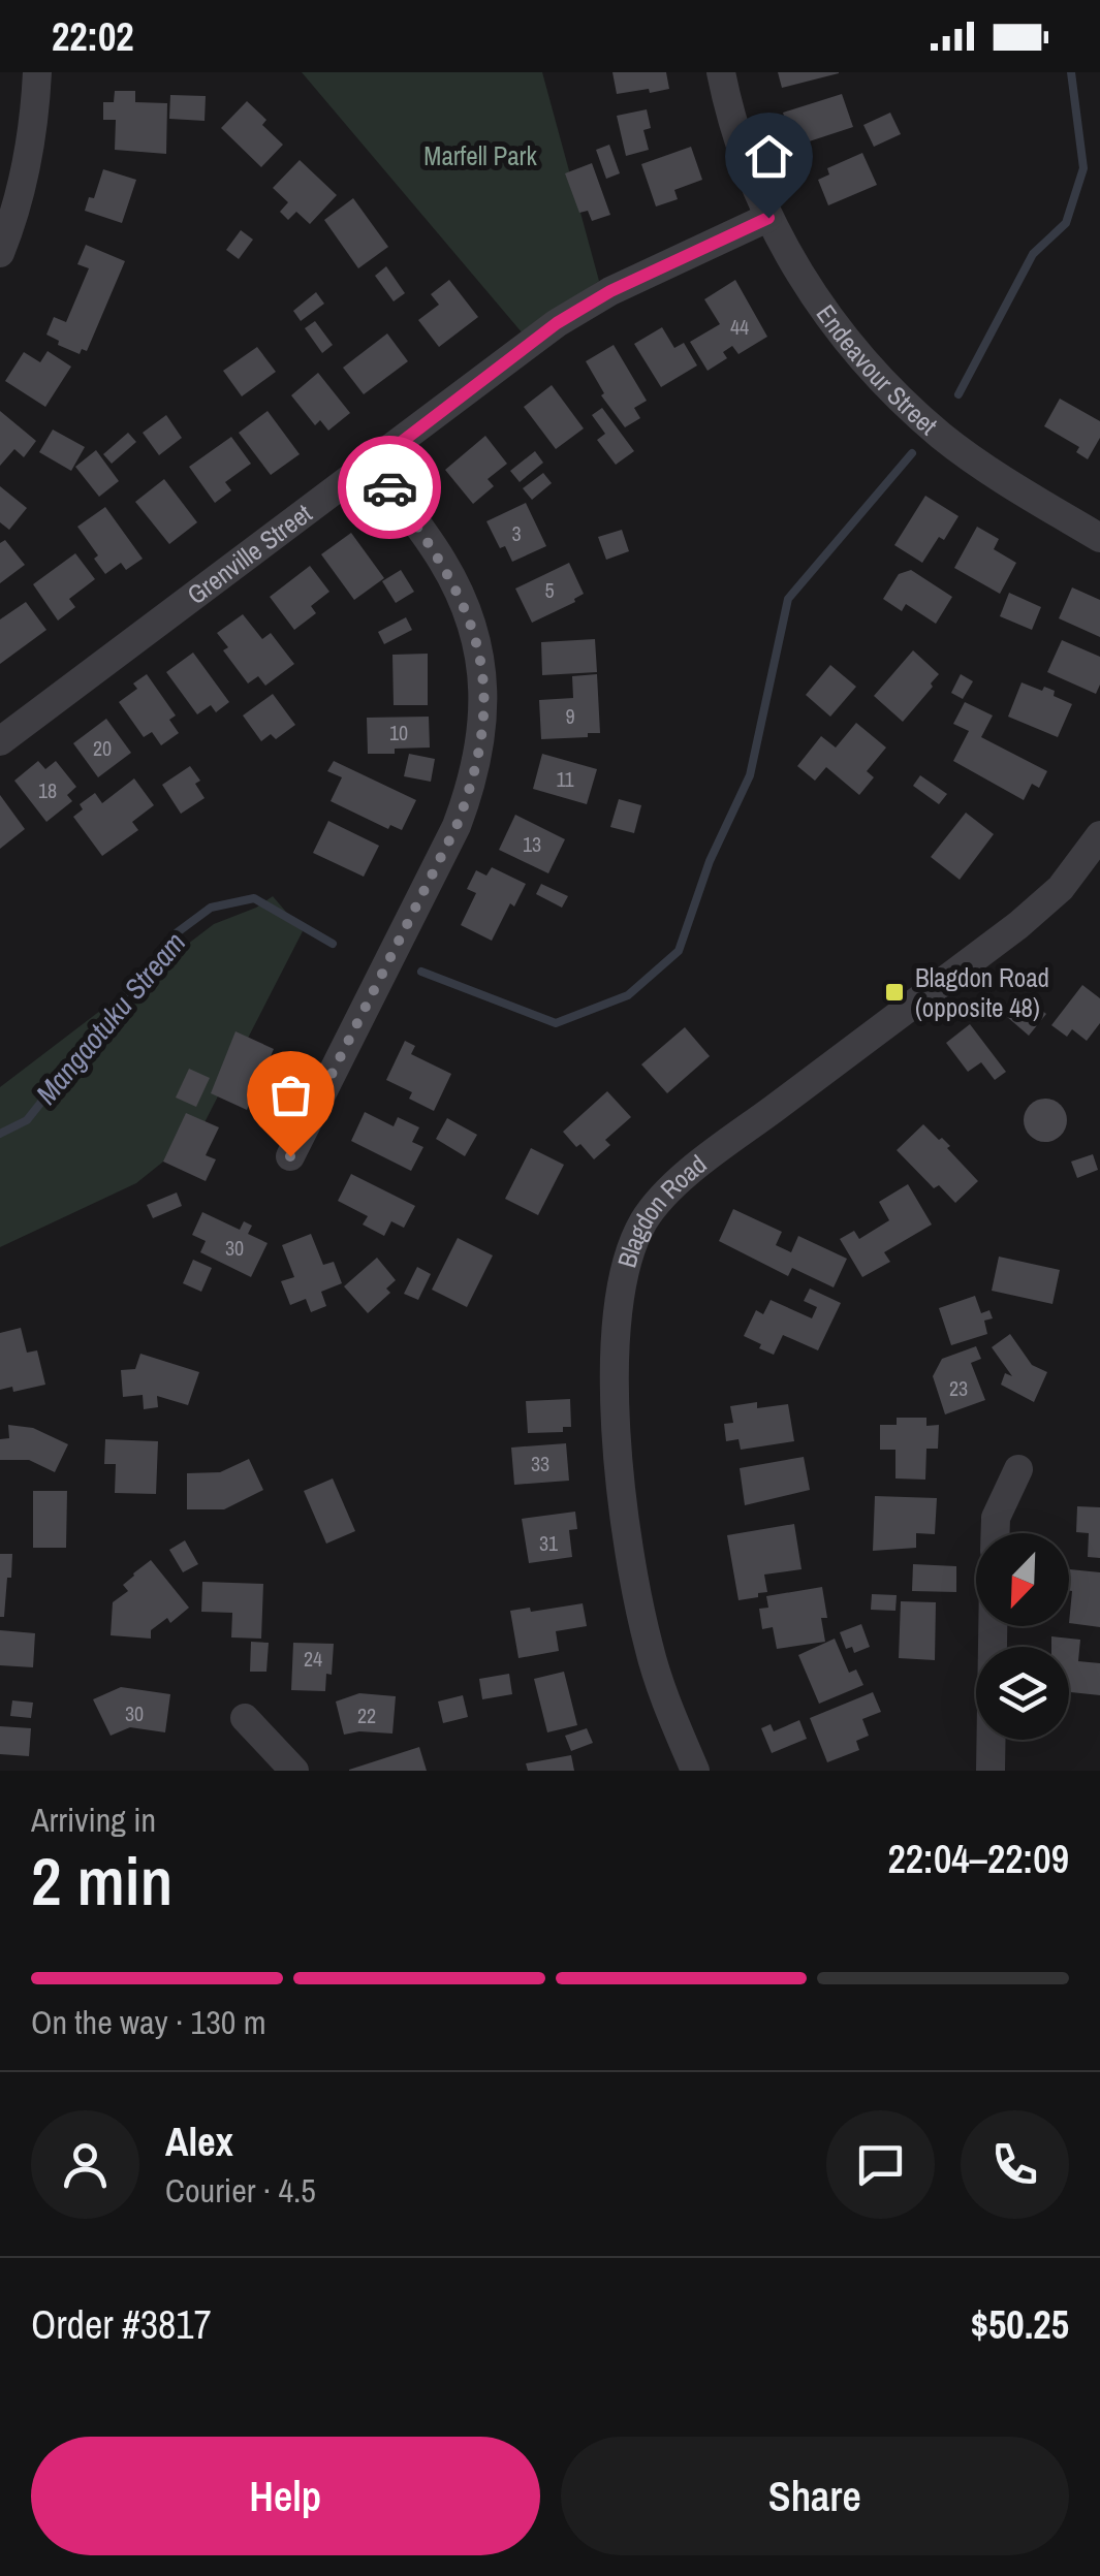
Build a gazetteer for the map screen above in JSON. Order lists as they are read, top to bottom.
{
  "streets": {
    "street": ["Endeavour Street", "Grenville Street", "Blagdon Road"]
  },
  "crossings": [
    ["Endeavour Street", "Grenville Street"]
  ],
  "water": ["Mangaotuku Stream"],
  "parks": ["Marfell Park"],
  "places": {
    "transit": ["Blagdon Road (opposite 48)"]
  },
  "house_numbers": [
    "44",
    "3",
    "5",
    "9",
    "10",
    "20",
    "11",
    "18",
    "13",
    "30",
    "23",
    "33",
    "31",
    "24",
    "30",
    "22"
  ],
  "north": "bottom left",
  "page": {
    "status": "22:02",
    "heading": ["2 min", "Arriving in", "22:04–22:09"],
    "panel": [
      "Alex",
      "Courier · 4.5",
      "Order #3817",
      "$50.25"
    ],
    "bar": "On the way · 130 m",
    "buttons": ["Help", "Share"]
  }
}
